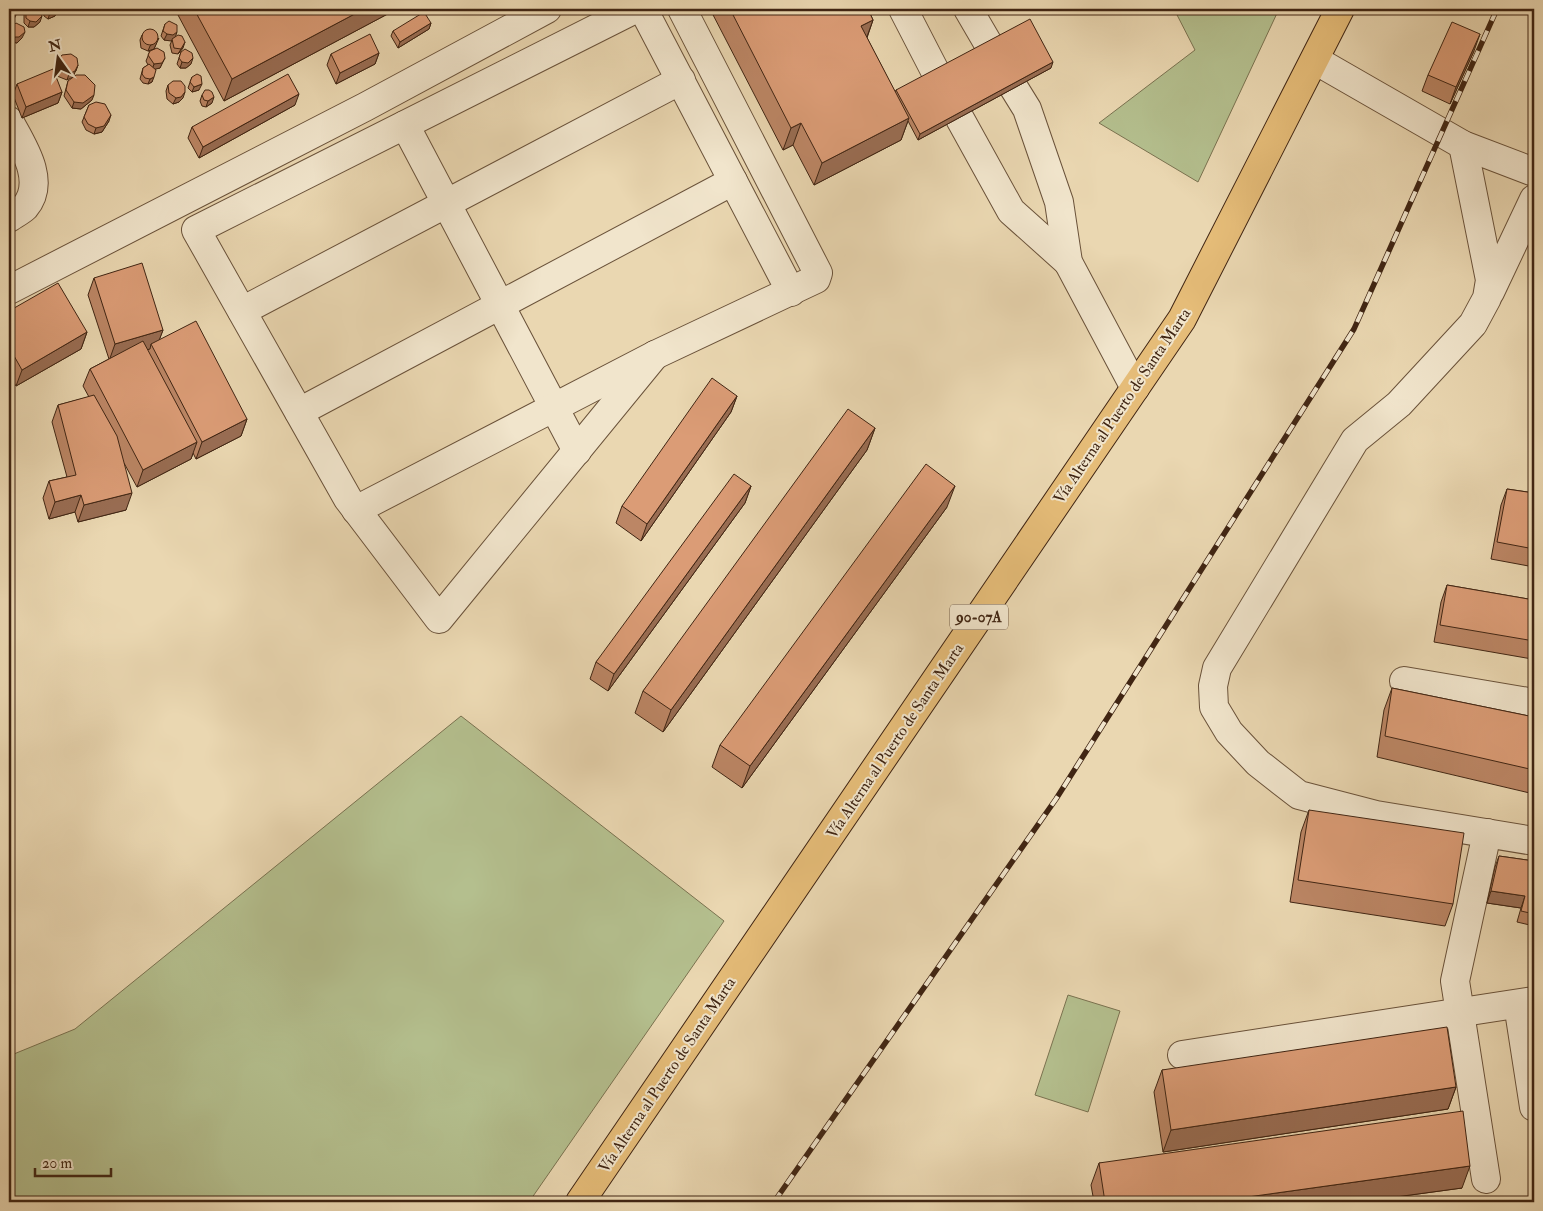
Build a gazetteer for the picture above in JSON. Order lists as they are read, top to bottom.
{
  "streets": {
    "main road": ["Vía Alterna al Puerto de Santa Marta", "90-07A"]
  },
  "scale_bar": "20 m",
  "north": "top"
}
